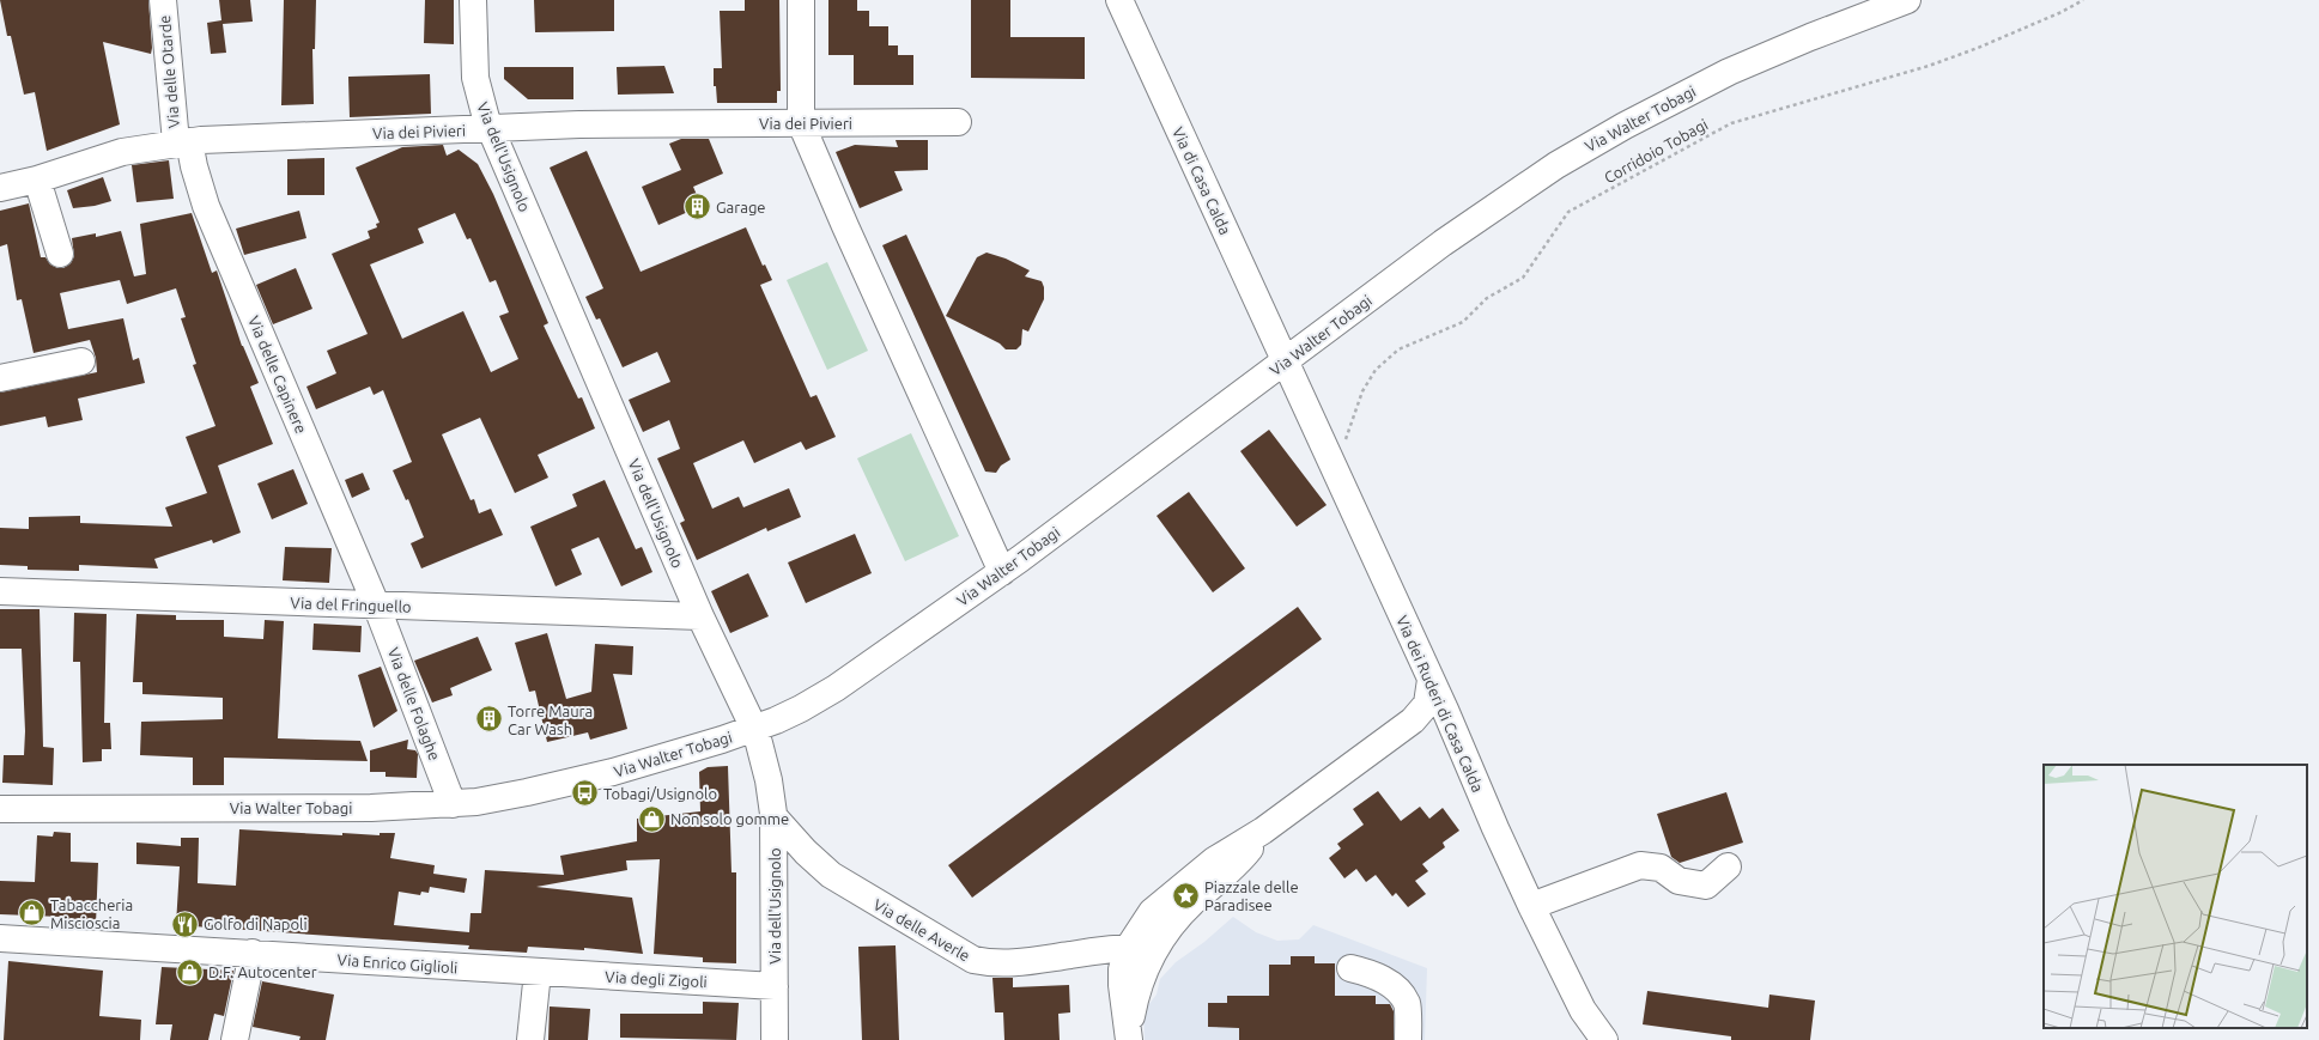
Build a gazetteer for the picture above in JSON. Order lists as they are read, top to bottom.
{
  "streets": {
    "street": [
      "Via delle Otarde",
      "Via Walter Tobagi",
      "Via dei Pivieri",
      "Via dell'Usignolo",
      "Via di Casa Calda",
      "Via delle Capinere",
      "Via del Fringuello",
      "Via delle Folaghe",
      "Via dei Ruderi di Casa Calda",
      "Via delle Averle",
      "Via Enrico Giglioli",
      "Via degli Zigoli"
    ],
    "path": ["Corridoio Tobagi"]
  },
  "crossings": [
    ["Via delle Otarde", "Via dei Pivieri"],
    ["Via delle Otarde", "Via delle Capinere"],
    ["Via Walter Tobagi", "Via dell'Usignolo"],
    ["Via Walter Tobagi", "Via di Casa Calda"],
    ["Via Walter Tobagi", "Via delle Folaghe"],
    ["Via Walter Tobagi", "Via dei Ruderi di Casa Calda"],
    ["Via dei Pivieri", "Via dell'Usignolo"],
    ["Via dei Pivieri", "Via delle Capinere"],
    ["Via dell'Usignolo", "Via del Fringuello"],
    ["Via dell'Usignolo", "Via delle Averle"],
    ["Via dell'Usignolo", "Via degli Zigoli"],
    ["Via di Casa Calda", "Via dei Ruderi di Casa Calda"],
    ["Via delle Capinere", "Via del Fringuello"],
    ["Via delle Capinere", "Via delle Folaghe"],
    ["Via del Fringuello", "Via delle Folaghe"],
    ["Via Enrico Giglioli", "Via degli Zigoli"]
  ],
  "places": {
    "building": ["Garage", "Torre Maura Car Wash"],
    "bus stop": ["Tobagi/Usignolo"],
    "shop": ["Non solo gomme", "Tabaccheria Miscioscia", "D.F. Autocenter"],
    "place": ["Piazzale delle Paradisee"],
    "restaurant": ["Golfo di Napoli"]
  }
}
